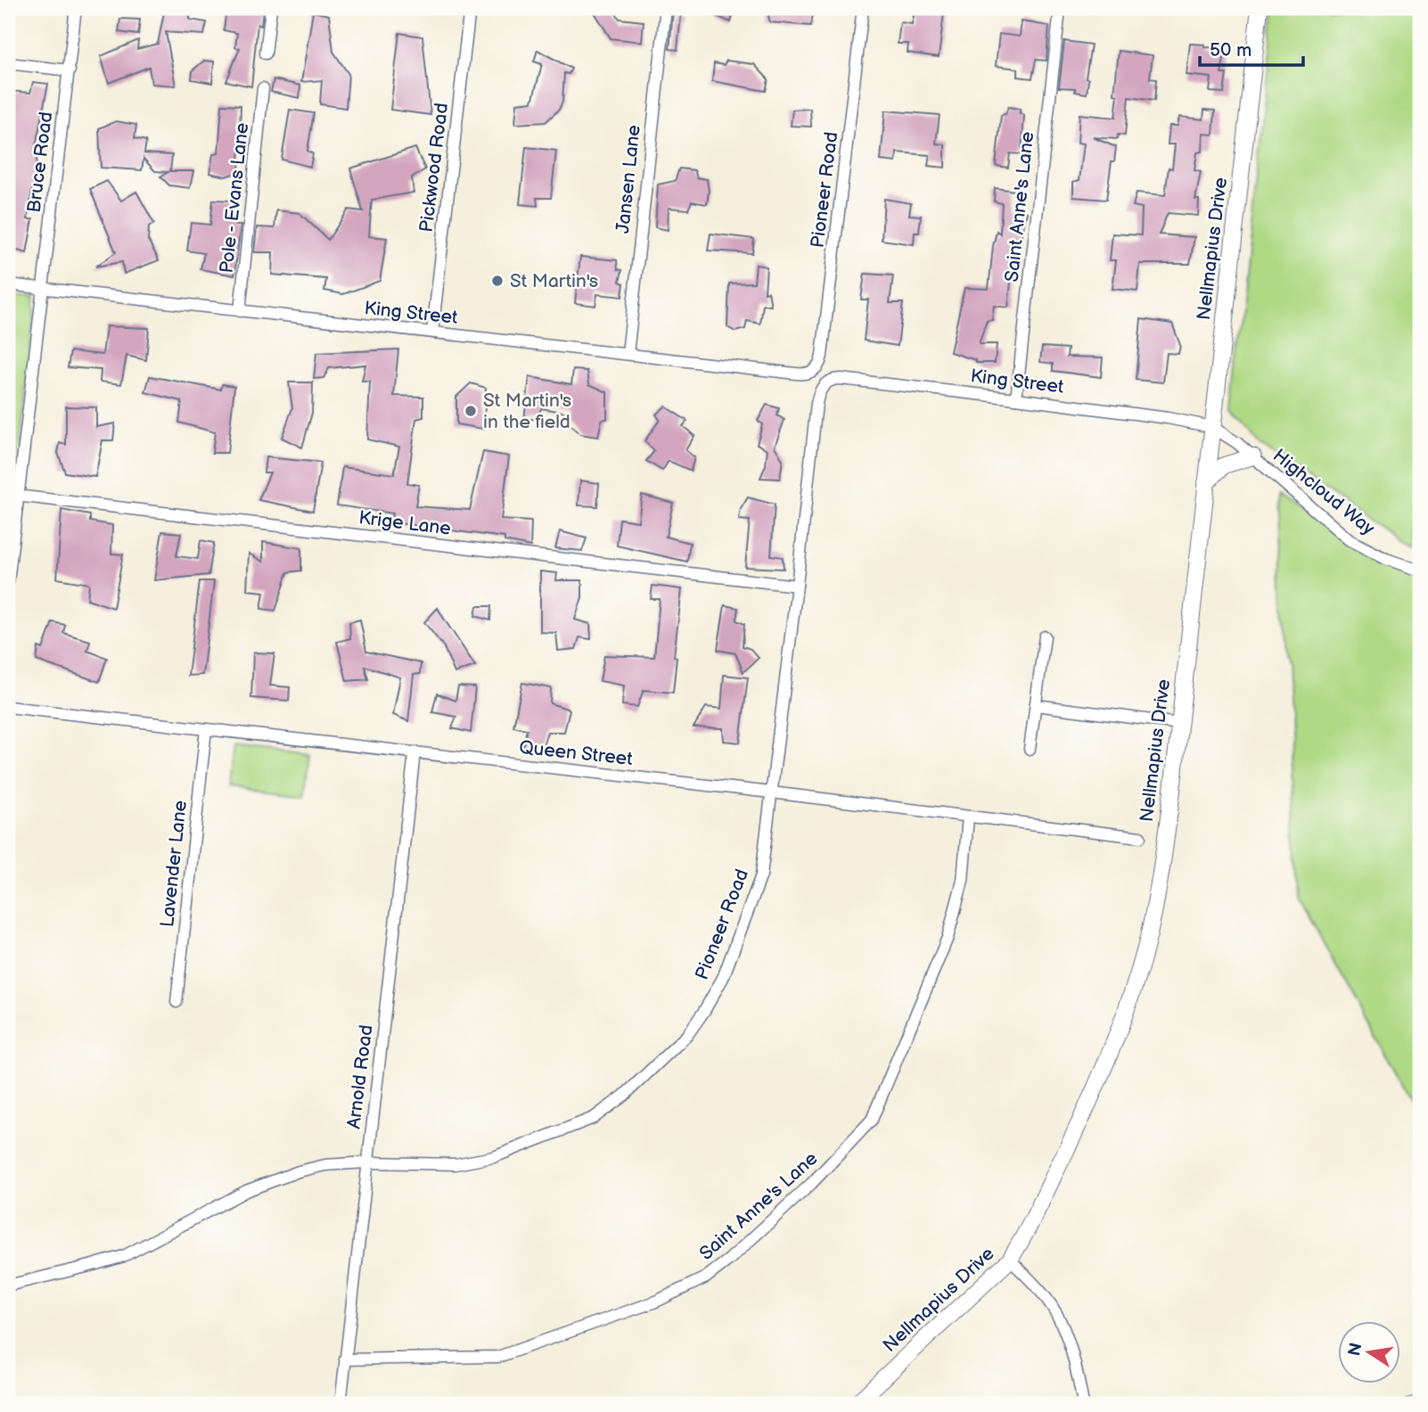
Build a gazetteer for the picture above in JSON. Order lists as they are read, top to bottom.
{
  "streets": {
    "main road": ["Nellmapius Drive"],
    "street": [
      "Bruce Road",
      "Pickwood Road",
      "Jansen Lane",
      "Pioneer Road",
      "Pole - Evans Lane",
      "Saint Anne's Lane",
      "King Street",
      "Highcloud Way",
      "Krige Lane",
      "Queen Street",
      "Lavender Lane",
      "Arnold Road"
    ]
  },
  "crossings": [
    ["Bruce Road", "King Street"],
    ["Bruce Road", "Krige Lane"],
    ["Pickwood Road", "King Street"],
    ["Jansen Lane", "King Street"],
    ["Pioneer Road", "King Street"],
    ["Pioneer Road", "Krige Lane"],
    ["Pioneer Road", "Queen Street"],
    ["Pioneer Road", "Arnold Road"],
    ["Pole - Evans Lane", "King Street"],
    ["Saint Anne's Lane", "King Street"],
    ["Saint Anne's Lane", "Queen Street"],
    ["Saint Anne's Lane", "Arnold Road"],
    ["Nellmapius Drive", "King Street"],
    ["Nellmapius Drive", "Highcloud Way"],
    ["King Street", "Highcloud Way"],
    ["Queen Street", "Lavender Lane"],
    ["Queen Street", "Arnold Road"]
  ],
  "places": ["St Martin's", "St Martin's in the field"],
  "scale_bar": "50 m",
  "north": "left"
}
